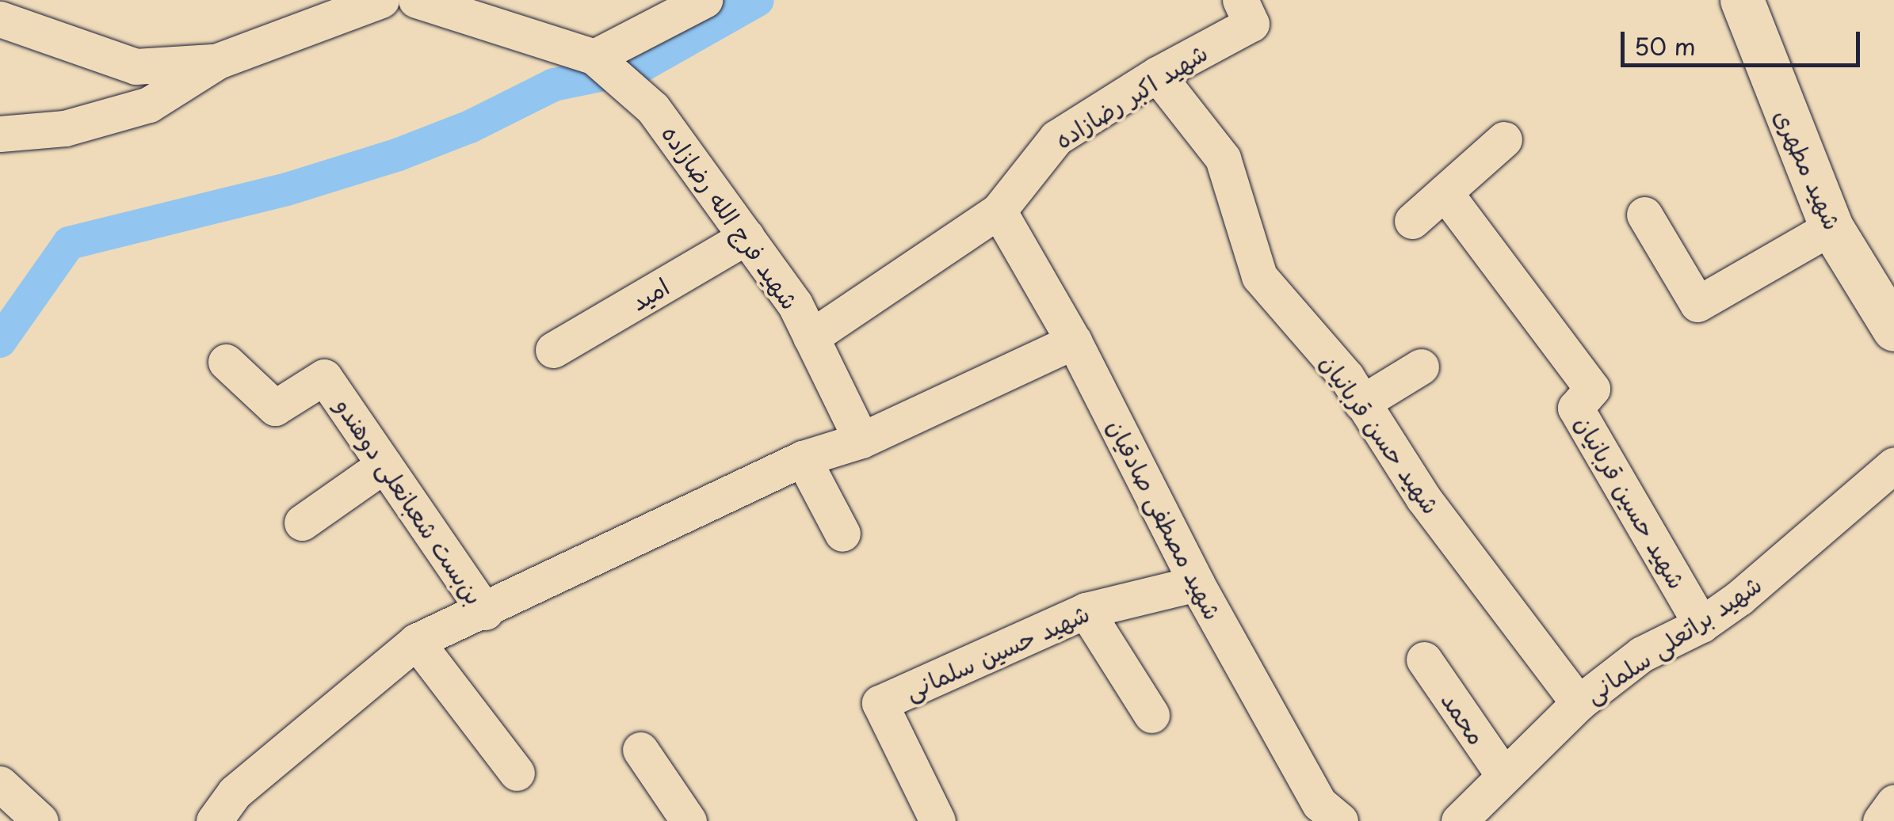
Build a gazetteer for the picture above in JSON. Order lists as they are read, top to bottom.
{
  "streets": {
    "street": [
      "شهید اکبر رضازاده",
      "شهید مطهری",
      "شهید فرج الله رضازاده",
      "امید",
      "شهید حسن قربانیان",
      "بن‌بست شعبانعلی دوهندو",
      "شهید حسین قربانیان",
      "شهید مصطفی صادقیان",
      "شهید براتعلی سلمانی",
      "شهید حسین سلمانی",
      "محمد"
    ]
  },
  "crossings": [
    ["شهید اکبر رضازاده", "شهید فرج الله رضازاده"],
    ["شهید اکبر رضازاده", "شهید حسن قربانیان"],
    ["شهید اکبر رضازاده", "شهید مصطفی صادقیان"],
    ["شهید فرج الله رضازاده", "امید"],
    ["شهید حسن قربانیان", "شهید براتعلی سلمانی"],
    ["شهید حسین قربانیان", "شهید براتعلی سلمانی"],
    ["شهید مصطفی صادقیان", "شهید حسین سلمانی"],
    ["شهید براتعلی سلمانی", "محمد"]
  ],
  "scale_bar": "50 m"
}
